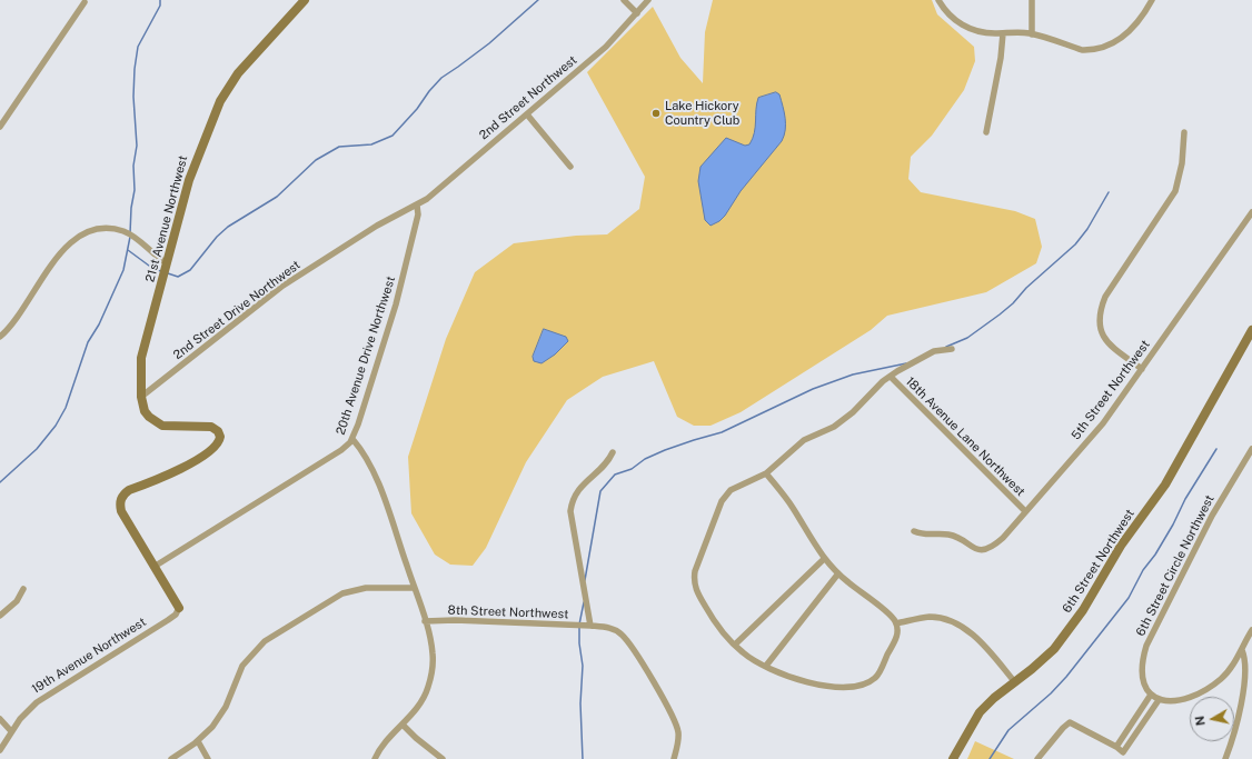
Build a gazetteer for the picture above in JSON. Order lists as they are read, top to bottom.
{
  "streets": {
    "street": [
      "2nd Street Northwest",
      "21st Avenue Northwest",
      "2nd Street Drive Northwest",
      "20th Avenue Drive Northwest",
      "5th Street Northwest",
      "18th Avenue Lane Northwest",
      "6th Street Northwest",
      "6th Street Circle Northwest",
      "8th Street Northwest",
      "19th Avenue Northwest"
    ]
  },
  "crossings": [
    ["2nd Street Northwest", "2nd Street Drive Northwest"],
    ["2nd Street Northwest", "20th Avenue Drive Northwest"],
    ["21st Avenue Northwest", "2nd Street Drive Northwest"],
    ["21st Avenue Northwest", "20th Avenue Drive Northwest"],
    ["2nd Street Drive Northwest", "20th Avenue Drive Northwest"],
    ["5th Street Northwest", "18th Avenue Lane Northwest"]
  ],
  "places": ["Lake Hickory Country Club"],
  "north": "left"
}
